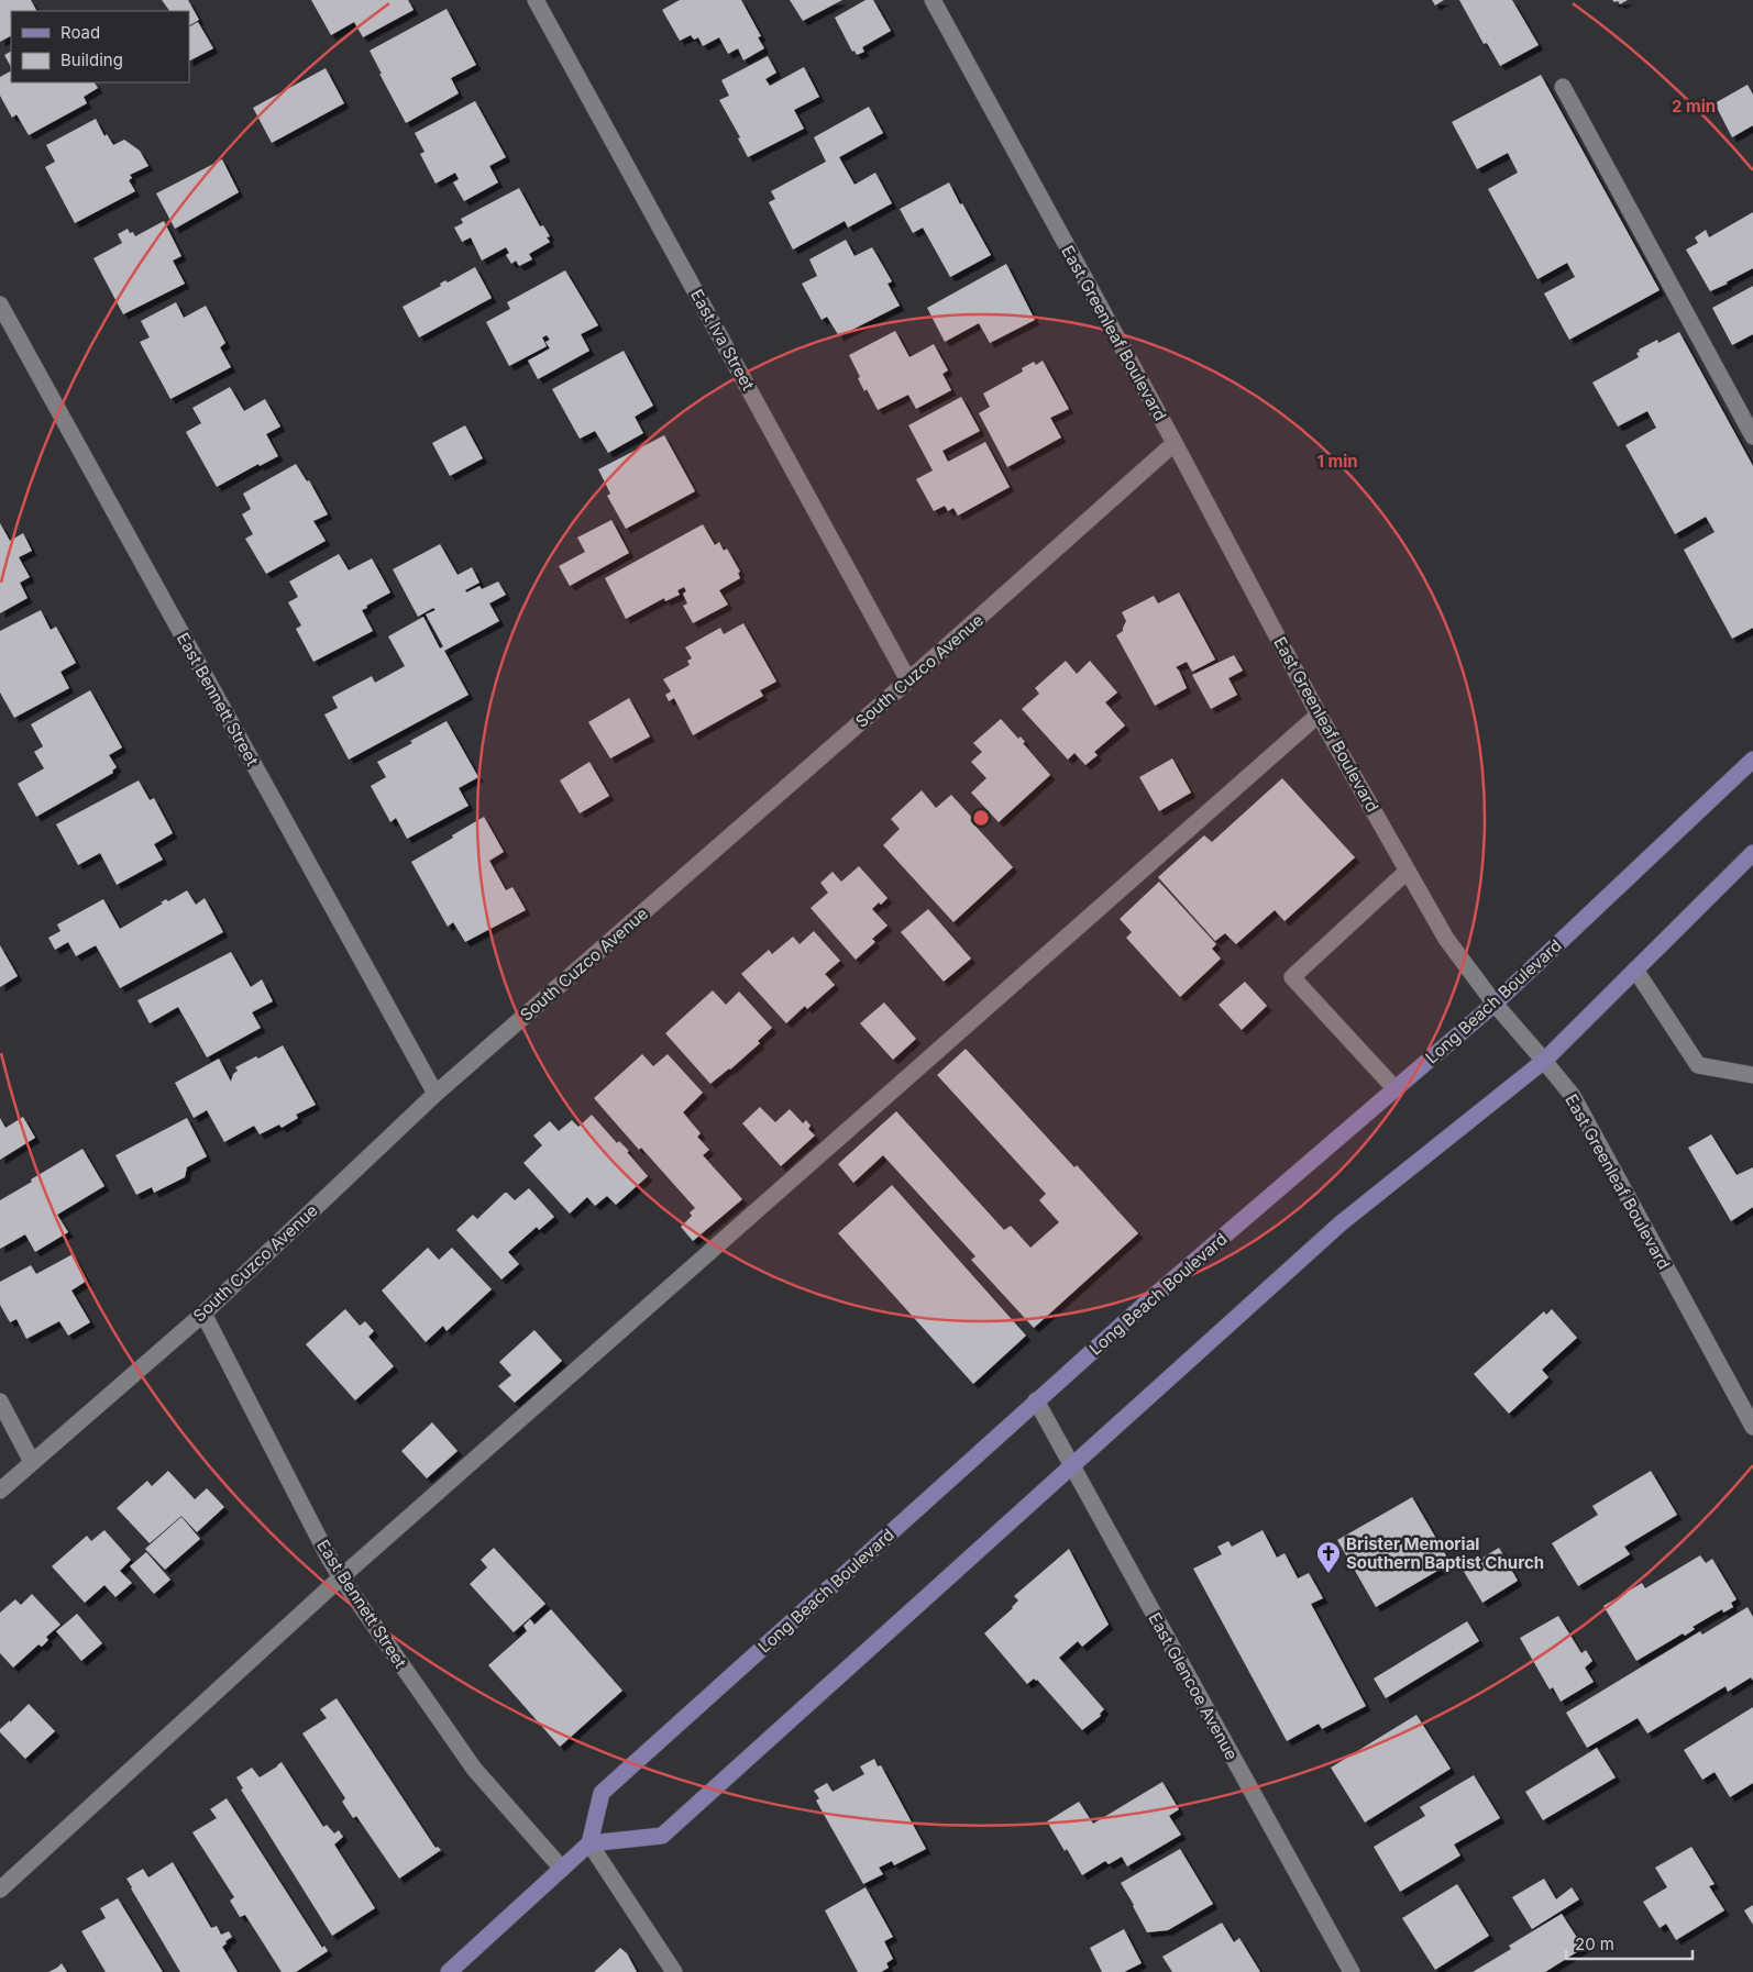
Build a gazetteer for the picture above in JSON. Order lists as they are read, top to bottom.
{
  "streets": {
    "main road": ["Long Beach Boulevard"],
    "street": [
      "East Greenleaf Boulevard",
      "East Iva Street",
      "South Cuzco Avenue",
      "East Bennett Street",
      "East Glencoe Avenue"
    ]
  },
  "crossings": [
    ["East Greenleaf Boulevard", "South Cuzco Avenue"],
    ["East Greenleaf Boulevard", "Long Beach Boulevard"],
    ["East Iva Street", "South Cuzco Avenue"],
    ["South Cuzco Avenue", "East Bennett Street"],
    ["Long Beach Boulevard", "East Glencoe Avenue"]
  ],
  "places": {
    "church": ["Brister Memorial Southern Baptist Church"]
  },
  "legend": ["Road", "Building"],
  "scale_bar": "20 m",
  "rings": ["2 min", "1 min"]
}
